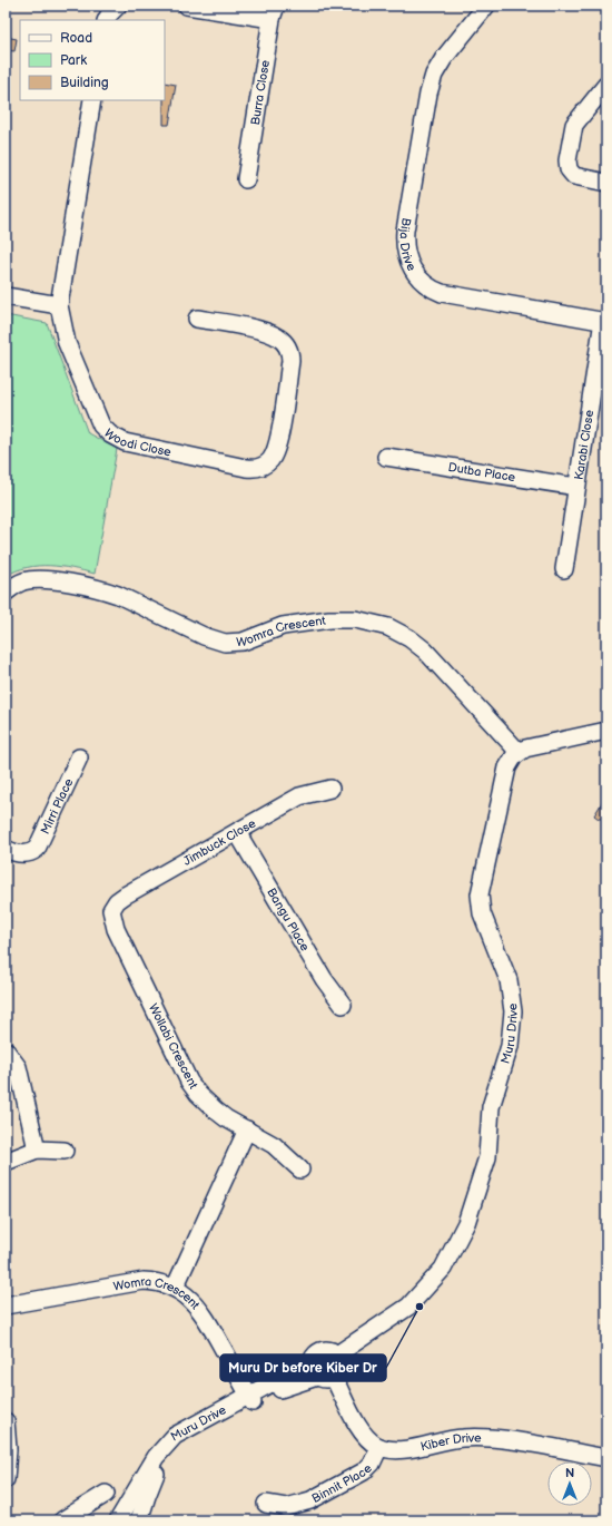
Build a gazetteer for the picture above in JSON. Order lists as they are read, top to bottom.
{
  "streets": {
    "street": [
      "Burra Close",
      "Bija Drive",
      "Woodi Close",
      "Karabi Close",
      "Dutba Place",
      "Womra Crescent",
      "Mirri Place",
      "Jimbuck Close",
      "Bangu Place",
      "Muru Drive",
      "Wollabi Crescent",
      "Kiber Drive",
      "Binnit Place"
    ]
  },
  "crossings": [
    ["Bija Drive", "Karabi Close"],
    ["Karabi Close", "Dutba Place"],
    ["Womra Crescent", "Muru Drive"],
    ["Jimbuck Close", "Bangu Place"],
    ["Jimbuck Close", "Wollabi Crescent"],
    ["Muru Drive", "Kiber Drive"],
    ["Kiber Drive", "Binnit Place"]
  ],
  "places": ["Muru Dr before Kiber Dr"],
  "legend": ["Road", "Park", "Building"],
  "north": "top"
}
